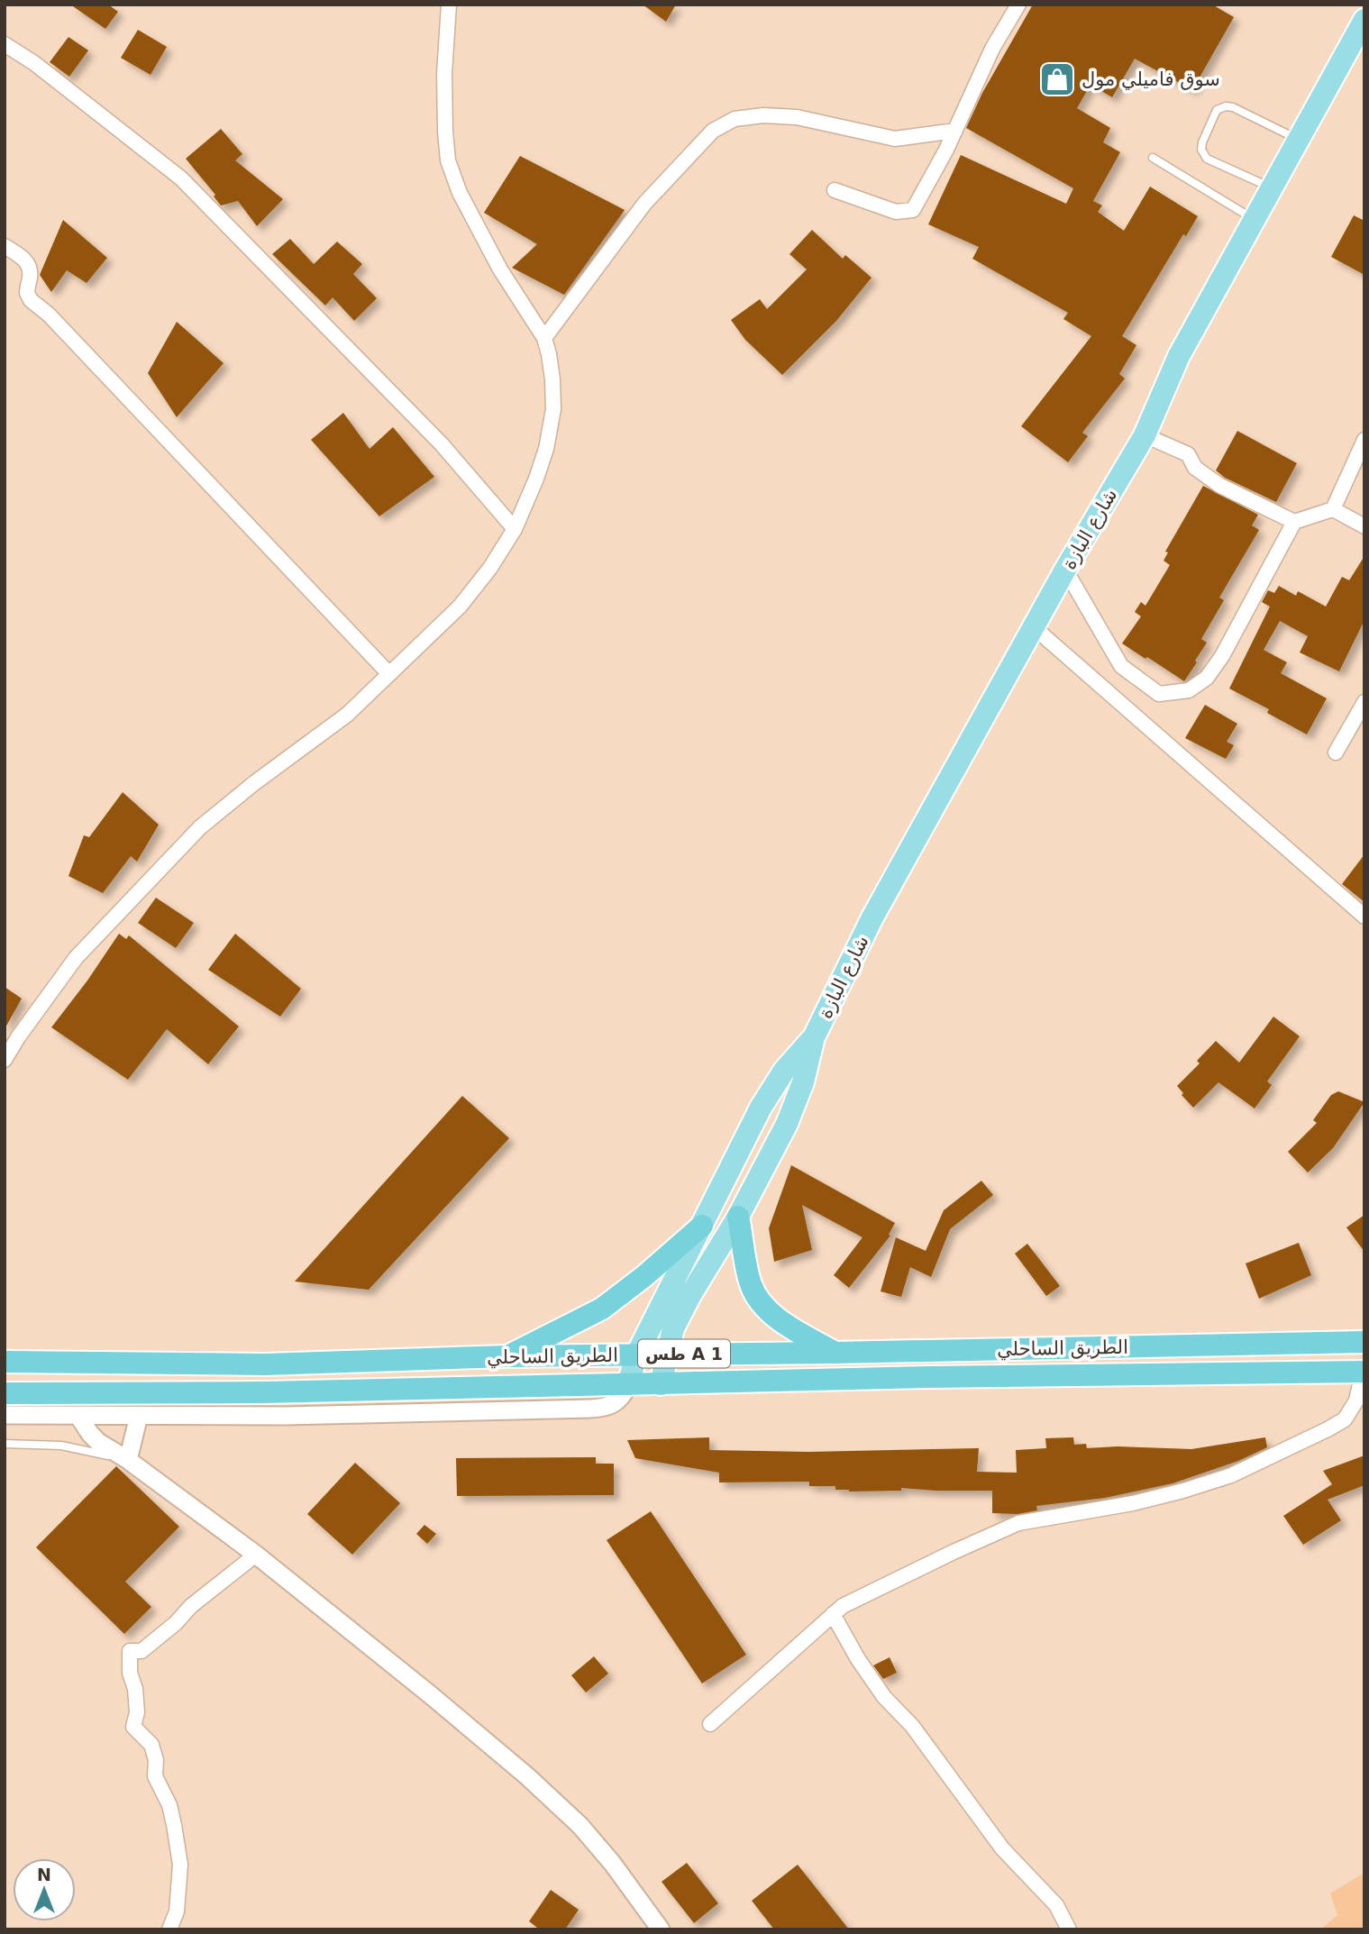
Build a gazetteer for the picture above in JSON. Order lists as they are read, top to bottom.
{
  "streets": {
    "highway": ["الطريق الساحلي", "طس A 1"],
    "main road": ["شارع البازة"]
  },
  "crossings": [
    ["شارع البازة", "الطريق الساحلي"]
  ],
  "places": {
    "shop": ["سوق فاميلي مول"]
  },
  "north": "top"
}
